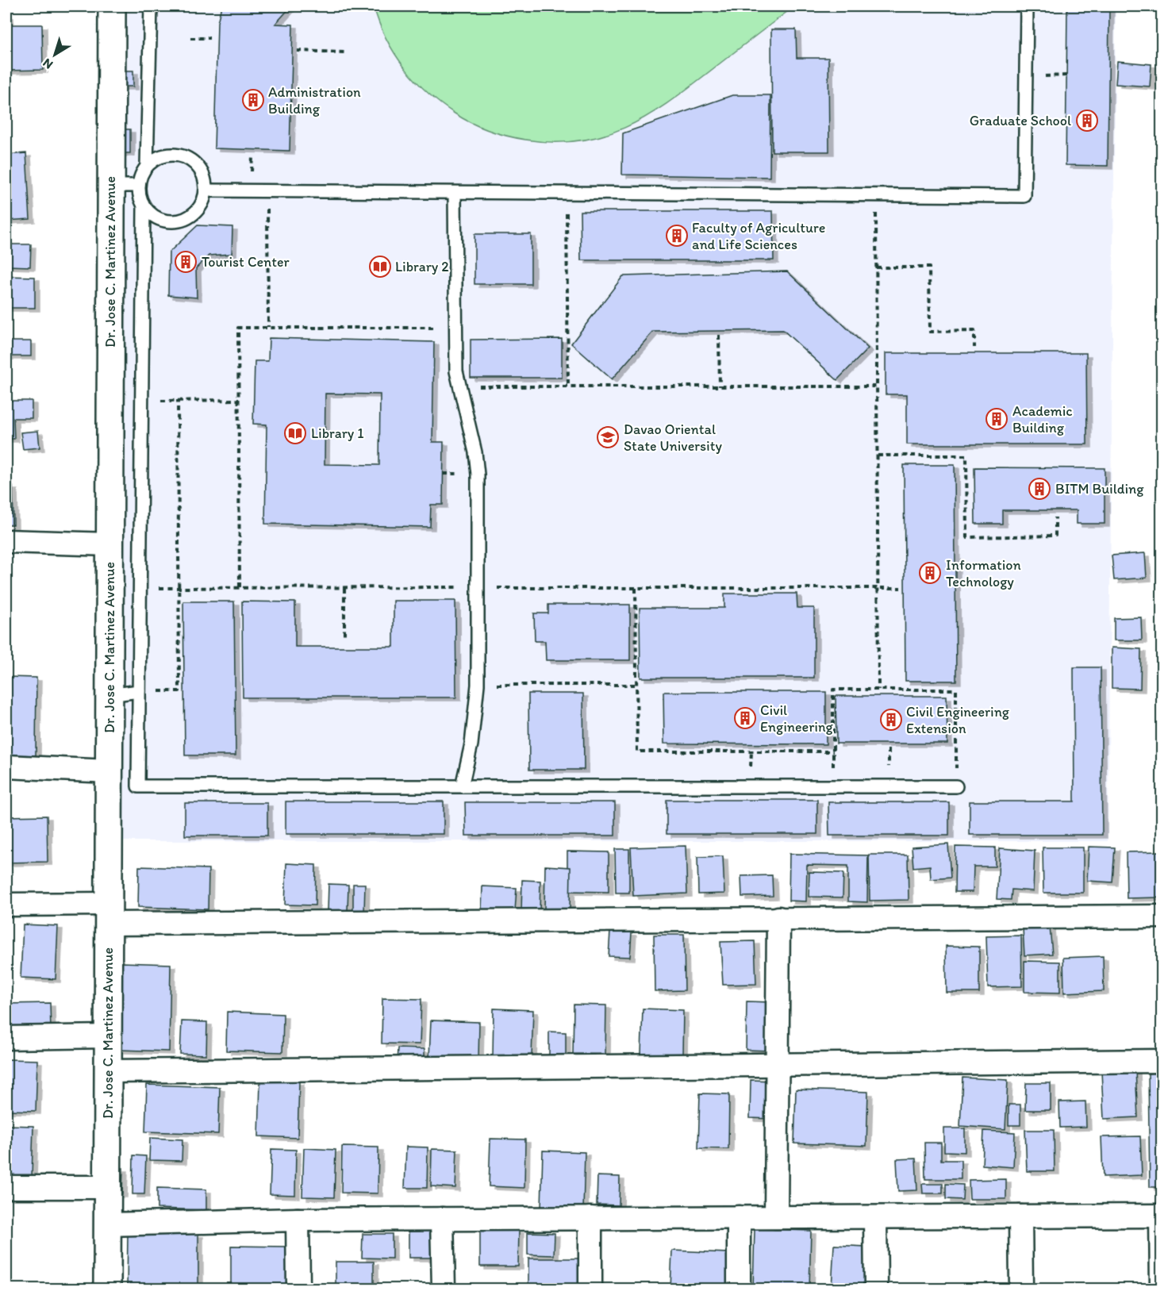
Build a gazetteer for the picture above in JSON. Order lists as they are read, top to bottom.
{
  "streets": {
    "street": ["Dr. Jose C. Martinez Avenue"]
  },
  "places": {
    "building": [
      "Administration Building",
      "Graduate School",
      "Faculty of Agriculture and Life Sciences",
      "Tourist Center",
      "Academic Building",
      "BITM Building",
      "Information Technology",
      "Civil Engineering",
      "Civil Engineering Extension"
    ],
    "library": ["Library 2", "Library 1"],
    "school or university": ["Davao Oriental State University"]
  },
  "north": "bottom left"
}
